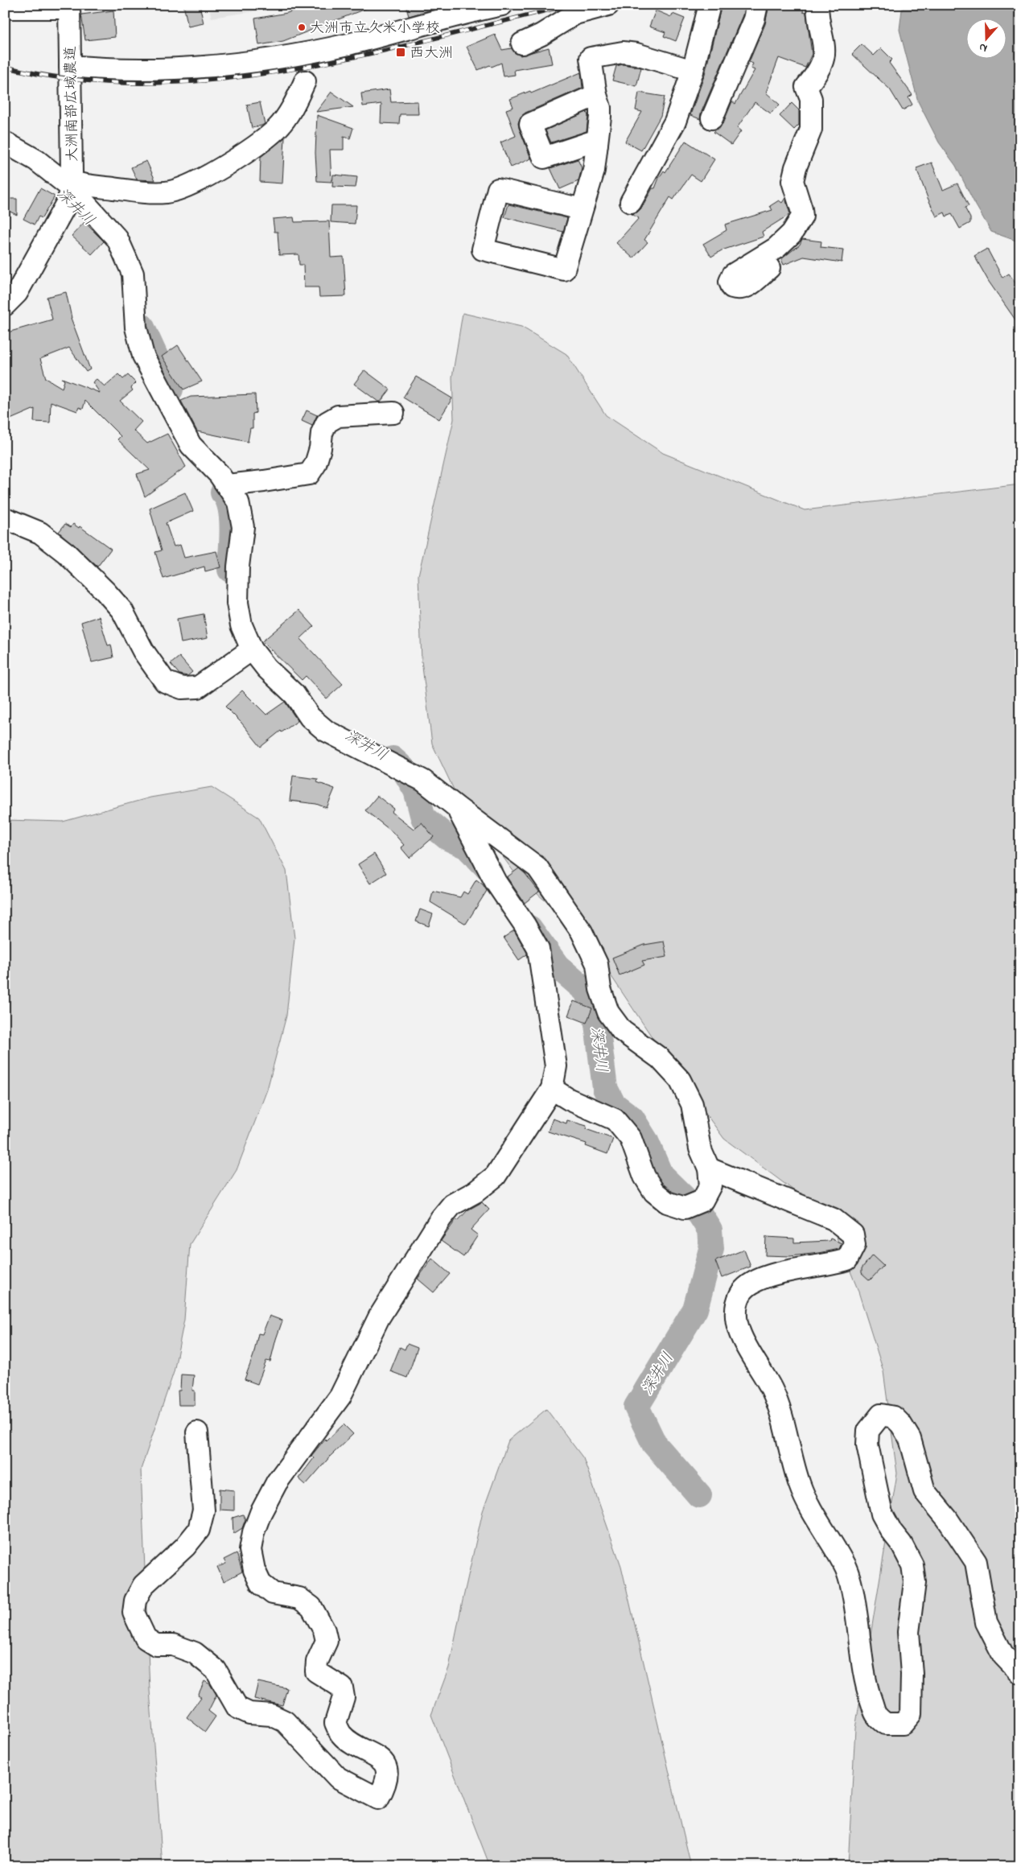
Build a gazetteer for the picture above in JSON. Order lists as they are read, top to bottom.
{
  "streets": {
    "street": ["大洲南部広域農道"]
  },
  "water": ["深井川"],
  "places": {
    "other": ["大洲市立久米小学校"],
    "transit": ["西大洲"]
  },
  "north": "bottom"
}
